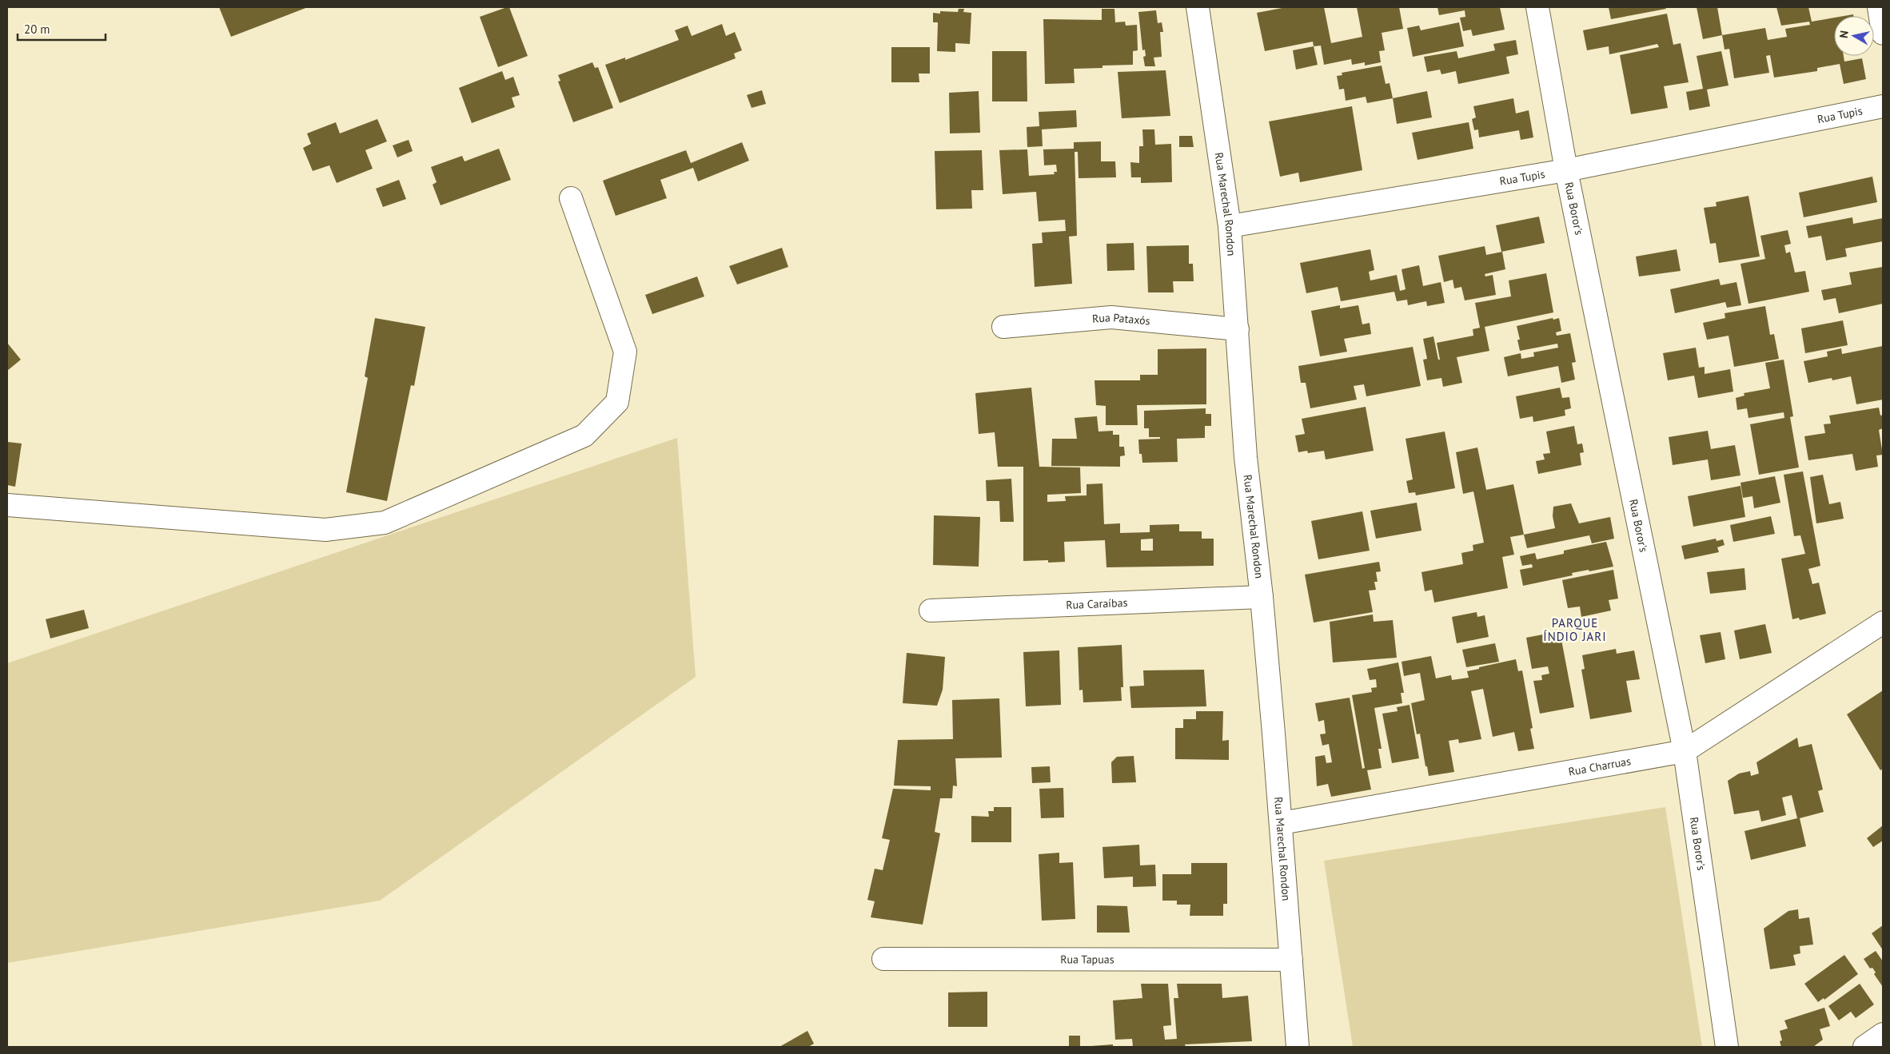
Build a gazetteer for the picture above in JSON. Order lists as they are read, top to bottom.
{
  "streets": {
    "street": [
      "Rua Tupis",
      "Rua Marechal Rondon",
      "Rua Boror's",
      "Rua Pataxós",
      "Rua Caraíbas",
      "Rua Charruas",
      "Rua Tapuas"
    ]
  },
  "crossings": [
    ["Rua Tupis", "Rua Marechal Rondon"],
    ["Rua Tupis", "Rua Boror's"],
    ["Rua Marechal Rondon", "Rua Pataxós"],
    ["Rua Marechal Rondon", "Rua Caraíbas"],
    ["Rua Marechal Rondon", "Rua Charruas"],
    ["Rua Marechal Rondon", "Rua Tapuas"],
    ["Rua Boror's", "Rua Charruas"]
  ],
  "districts": ["PARQUE ÍNDIO JARI"],
  "scale_bar": "20 m",
  "north": "left"
}
